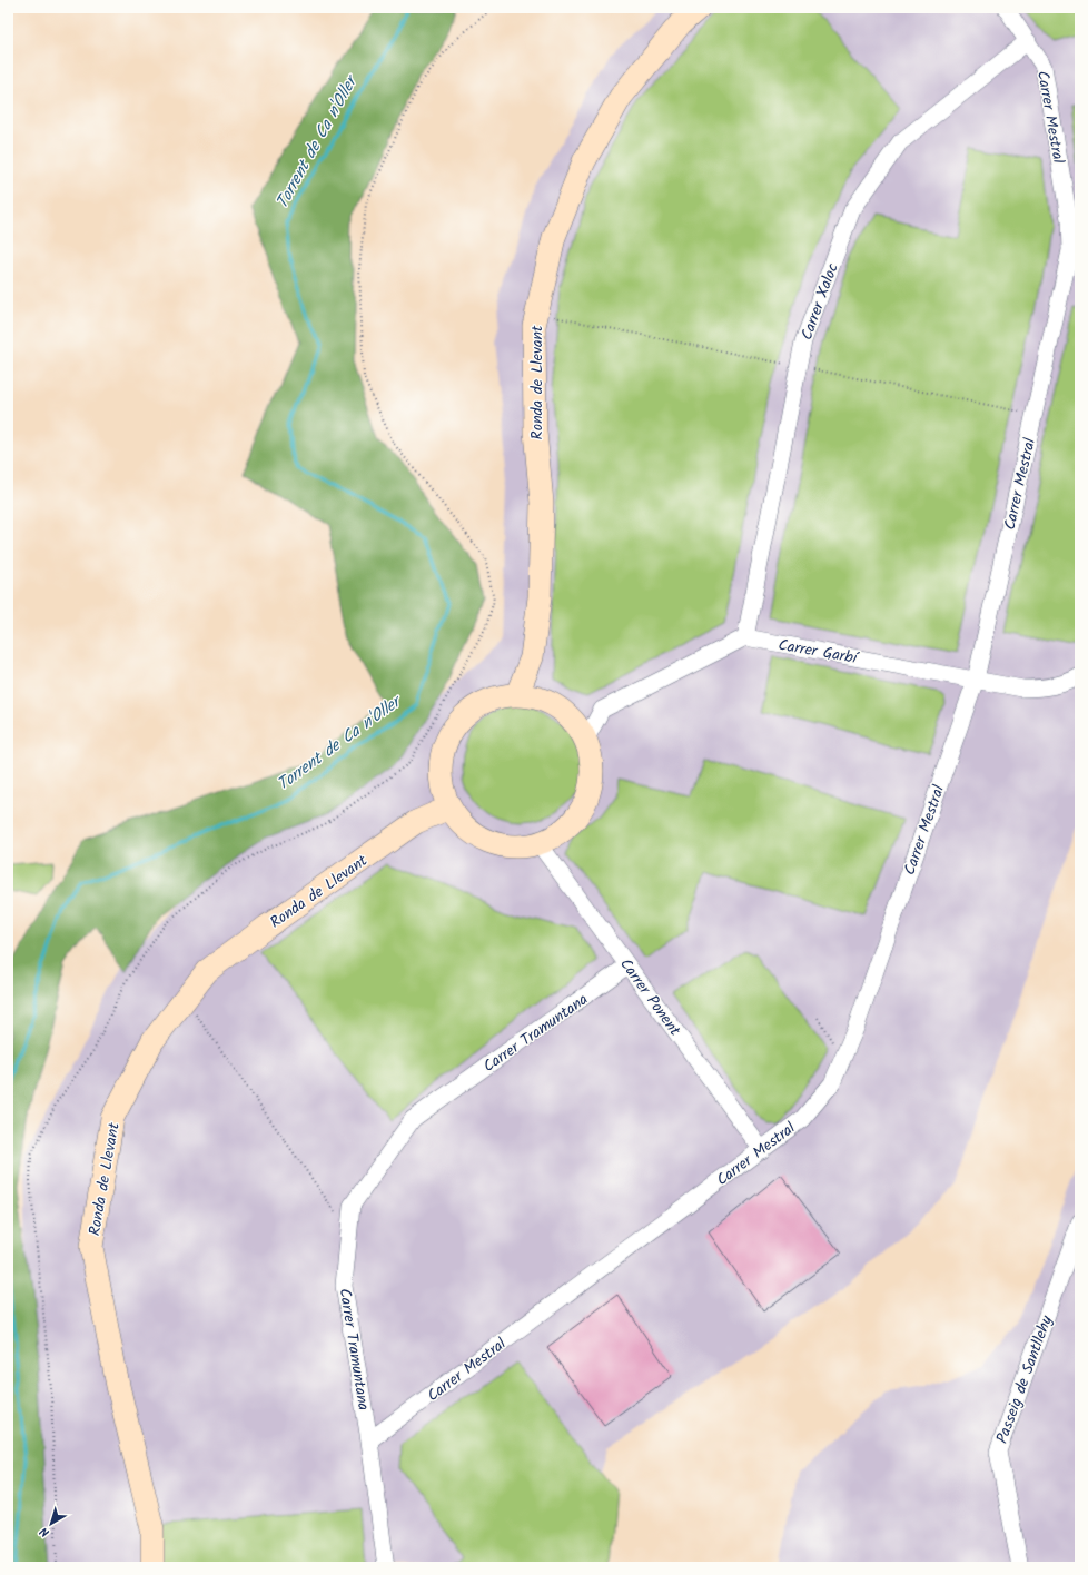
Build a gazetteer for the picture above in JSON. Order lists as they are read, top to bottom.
{
  "streets": {
    "main road": ["Ronda de Llevant"],
    "street": [
      "Carrer Mestral",
      "Carrer Xaloc",
      "Carrer Garbí",
      "Carrer Ponent",
      "Carrer Tramuntana",
      "Passeig de Santllehy"
    ]
  },
  "crossings": [
    ["Carrer Mestral", "Carrer Xaloc"],
    ["Carrer Mestral", "Carrer Garbí"],
    ["Carrer Mestral", "Carrer Ponent"],
    ["Carrer Mestral", "Carrer Tramuntana"],
    ["Carrer Xaloc", "Carrer Garbí"],
    ["Ronda de Llevant", "Carrer Ponent"],
    ["Carrer Ponent", "Carrer Tramuntana"]
  ],
  "water": ["Torrent de Ca n'Oller"],
  "north": "bottom left"
}
